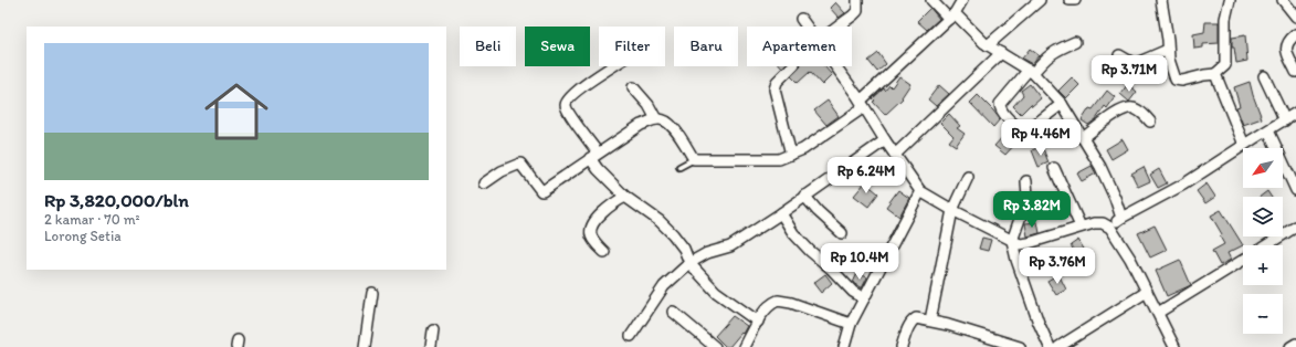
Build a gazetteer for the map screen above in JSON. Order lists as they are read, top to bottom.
{
  "north": "bottom left",
  "page": {
    "chip": [
      "Beli",
      "Sewa",
      "Filter",
      "Baru",
      "Apartemen"
    ],
    "list": [
      {
        "name": "Rp 3,820,000/bln",
        "note": "2 kamar · 70 m² · Lorong Setia"
      }
    ],
    "price": [
      "Rp 3.71M",
      "Rp 4.46M",
      "Rp 6.24M",
      "Rp 3.82M",
      "Rp 10.4M",
      "Rp 3.76M"
    ],
    "map_buttons": ["+", "−"]
  }
}
